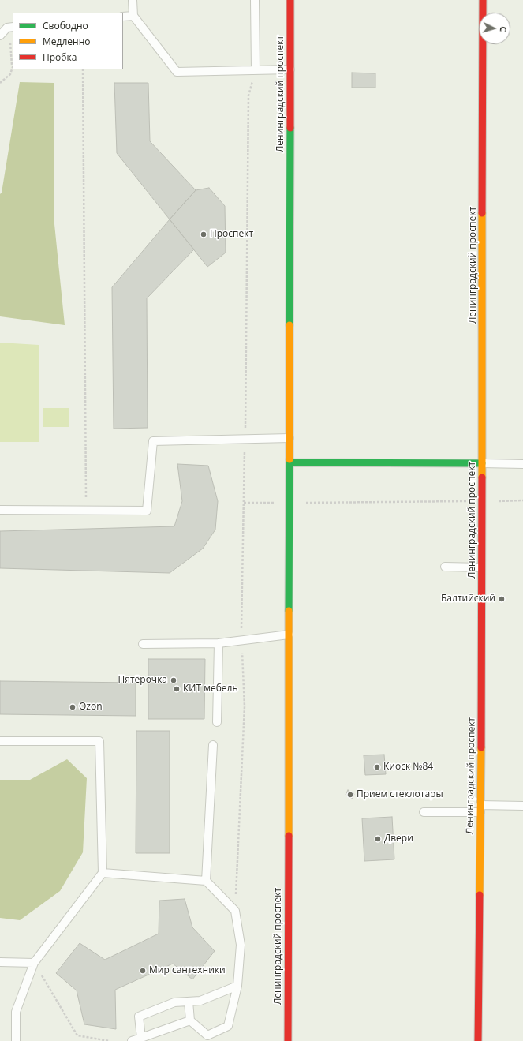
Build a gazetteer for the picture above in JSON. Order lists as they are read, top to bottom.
{
  "streets": {
    "main road": ["Ленинградский проспект"]
  },
  "places": [
    "Проспект",
    "Балтийский",
    "Пятёрочка",
    "КИТ мебель",
    "Ozon",
    "Киоск №84",
    "Прием стеклотары",
    "Двери",
    "Мир сантехники"
  ],
  "legend": ["Свободно", "Медленно", "Пробка"],
  "north": "right"
}
